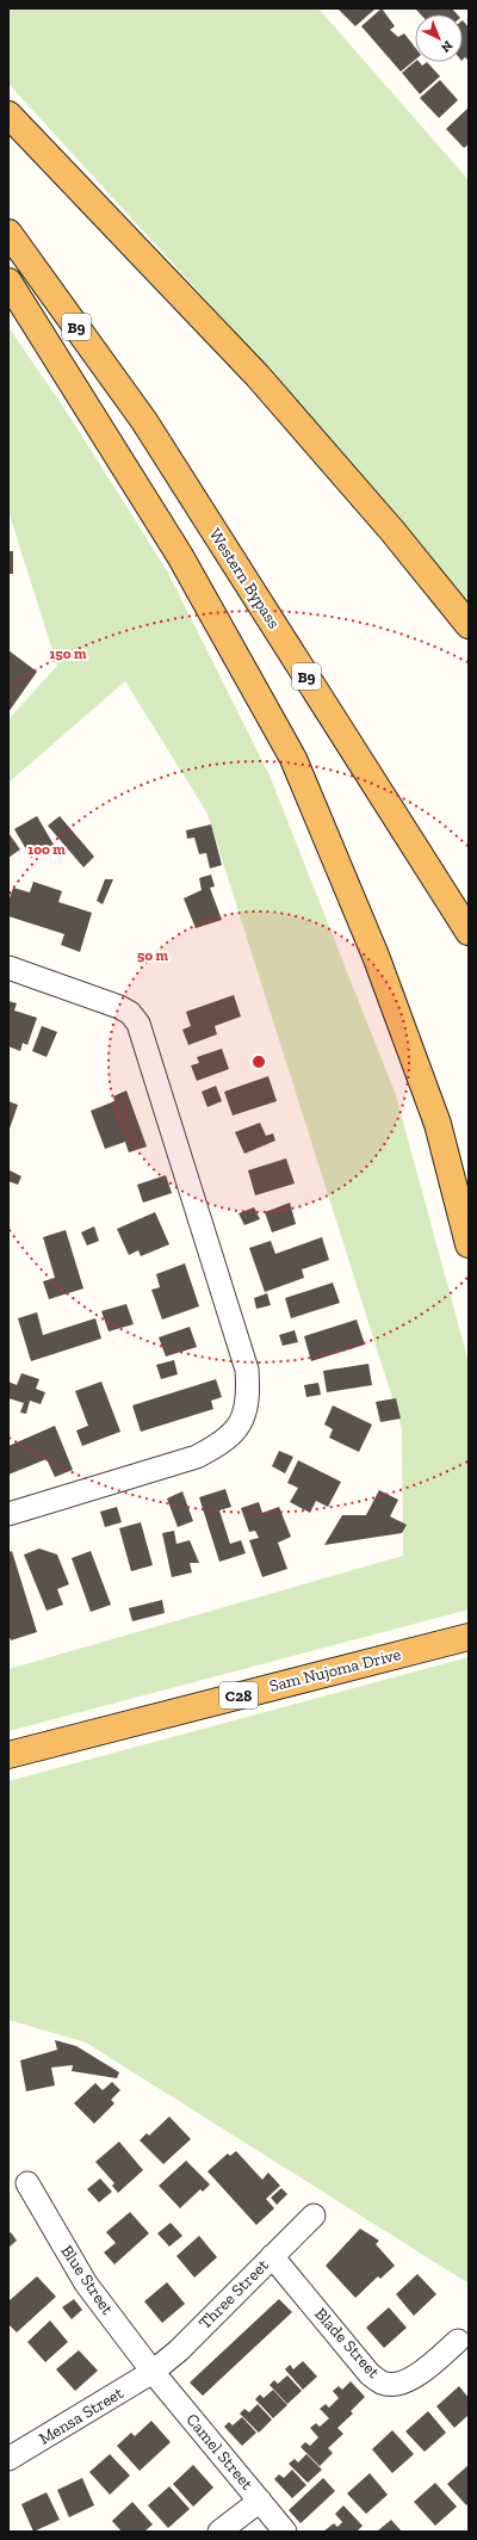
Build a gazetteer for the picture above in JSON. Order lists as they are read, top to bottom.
{
  "streets": {
    "highway": [
      "B9",
      "Western Bypass",
      "Sam Nujoma Drive",
      "C28"
    ],
    "street": [
      "Blue Street",
      "Three Street",
      "Blade Street",
      "Mensa Street",
      "Camel Street"
    ]
  },
  "crossings": [
    ["Blue Street", "Three Street"],
    ["Blue Street", "Mensa Street"],
    ["Blue Street", "Camel Street"],
    ["Three Street", "Blade Street"],
    ["Three Street", "Mensa Street"],
    ["Three Street", "Camel Street"],
    ["Mensa Street", "Camel Street"]
  ],
  "north": "bottom right",
  "rings": ["150 m", "100 m", "50 m"]
}
